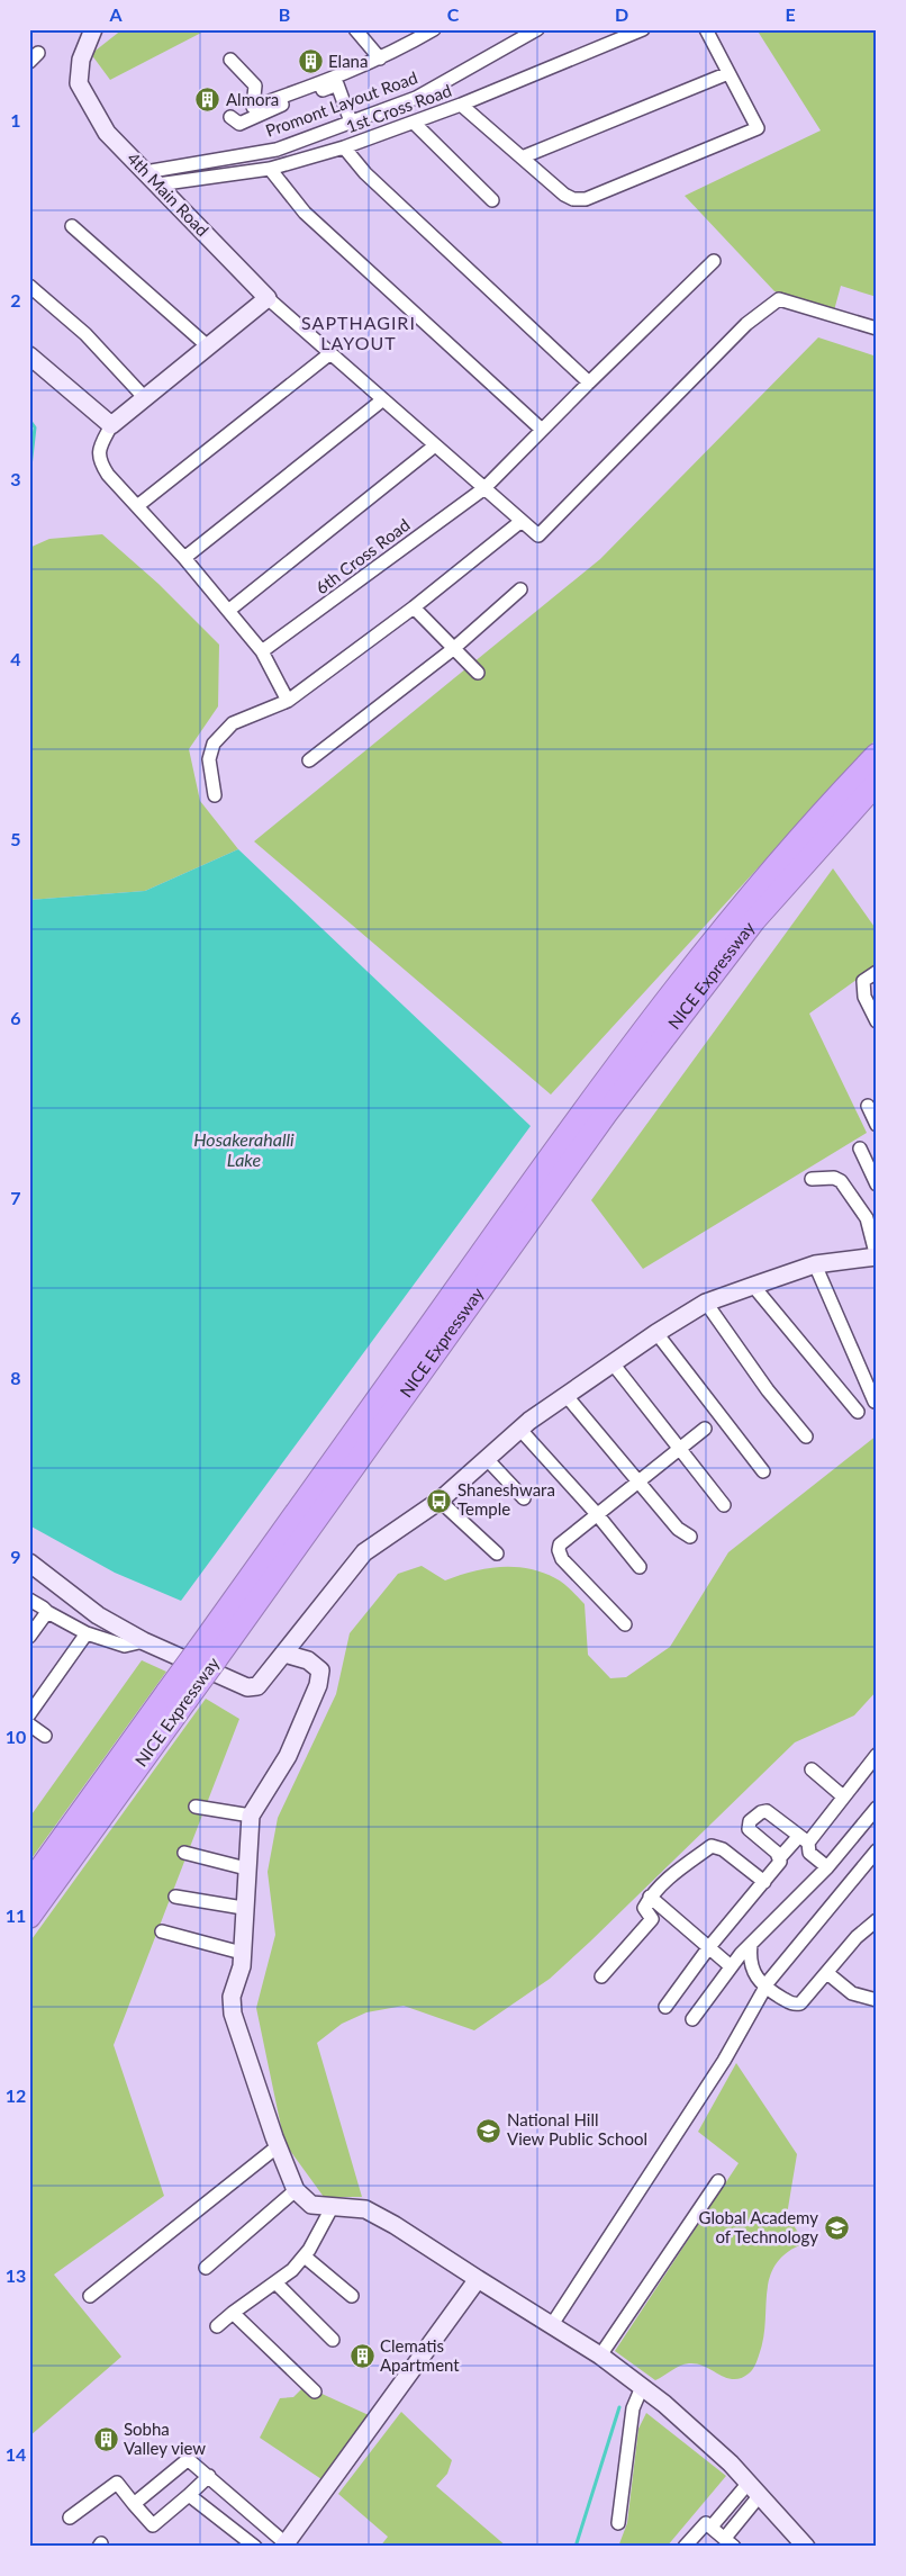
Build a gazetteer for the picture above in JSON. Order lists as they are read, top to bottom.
{
  "streets": {
    "highway": ["NICE Expressway"],
    "street": [
      "Promont Layout Road",
      "1st Cross Road",
      "4th Main Road",
      "6th Cross Road"
    ]
  },
  "crossings": [
    ["Promont Layout Road", "1st Cross Road"],
    ["Promont Layout Road", "4th Main Road"],
    ["1st Cross Road", "4th Main Road"]
  ],
  "districts": ["SAPTHAGIRI LAYOUT"],
  "water": ["Hosakerahalli Lake"],
  "places": {
    "building": [
      "Elana",
      "Almora",
      "Clematis Apartment",
      "Sobha Valley view"
    ],
    "bus stop": ["Shaneshwara Temple"],
    "school or university": ["National Hill View Public School", "Global Academy of Technology"]
  },
  "grid": {
    "columns": [
      "A",
      "B",
      "C",
      "D",
      "E"
    ],
    "rows": [
      "1",
      "2",
      "3",
      "4",
      "5",
      "6",
      "7",
      "8",
      "9",
      "10",
      "11",
      "12",
      "13",
      "14"
    ]
  }
}
